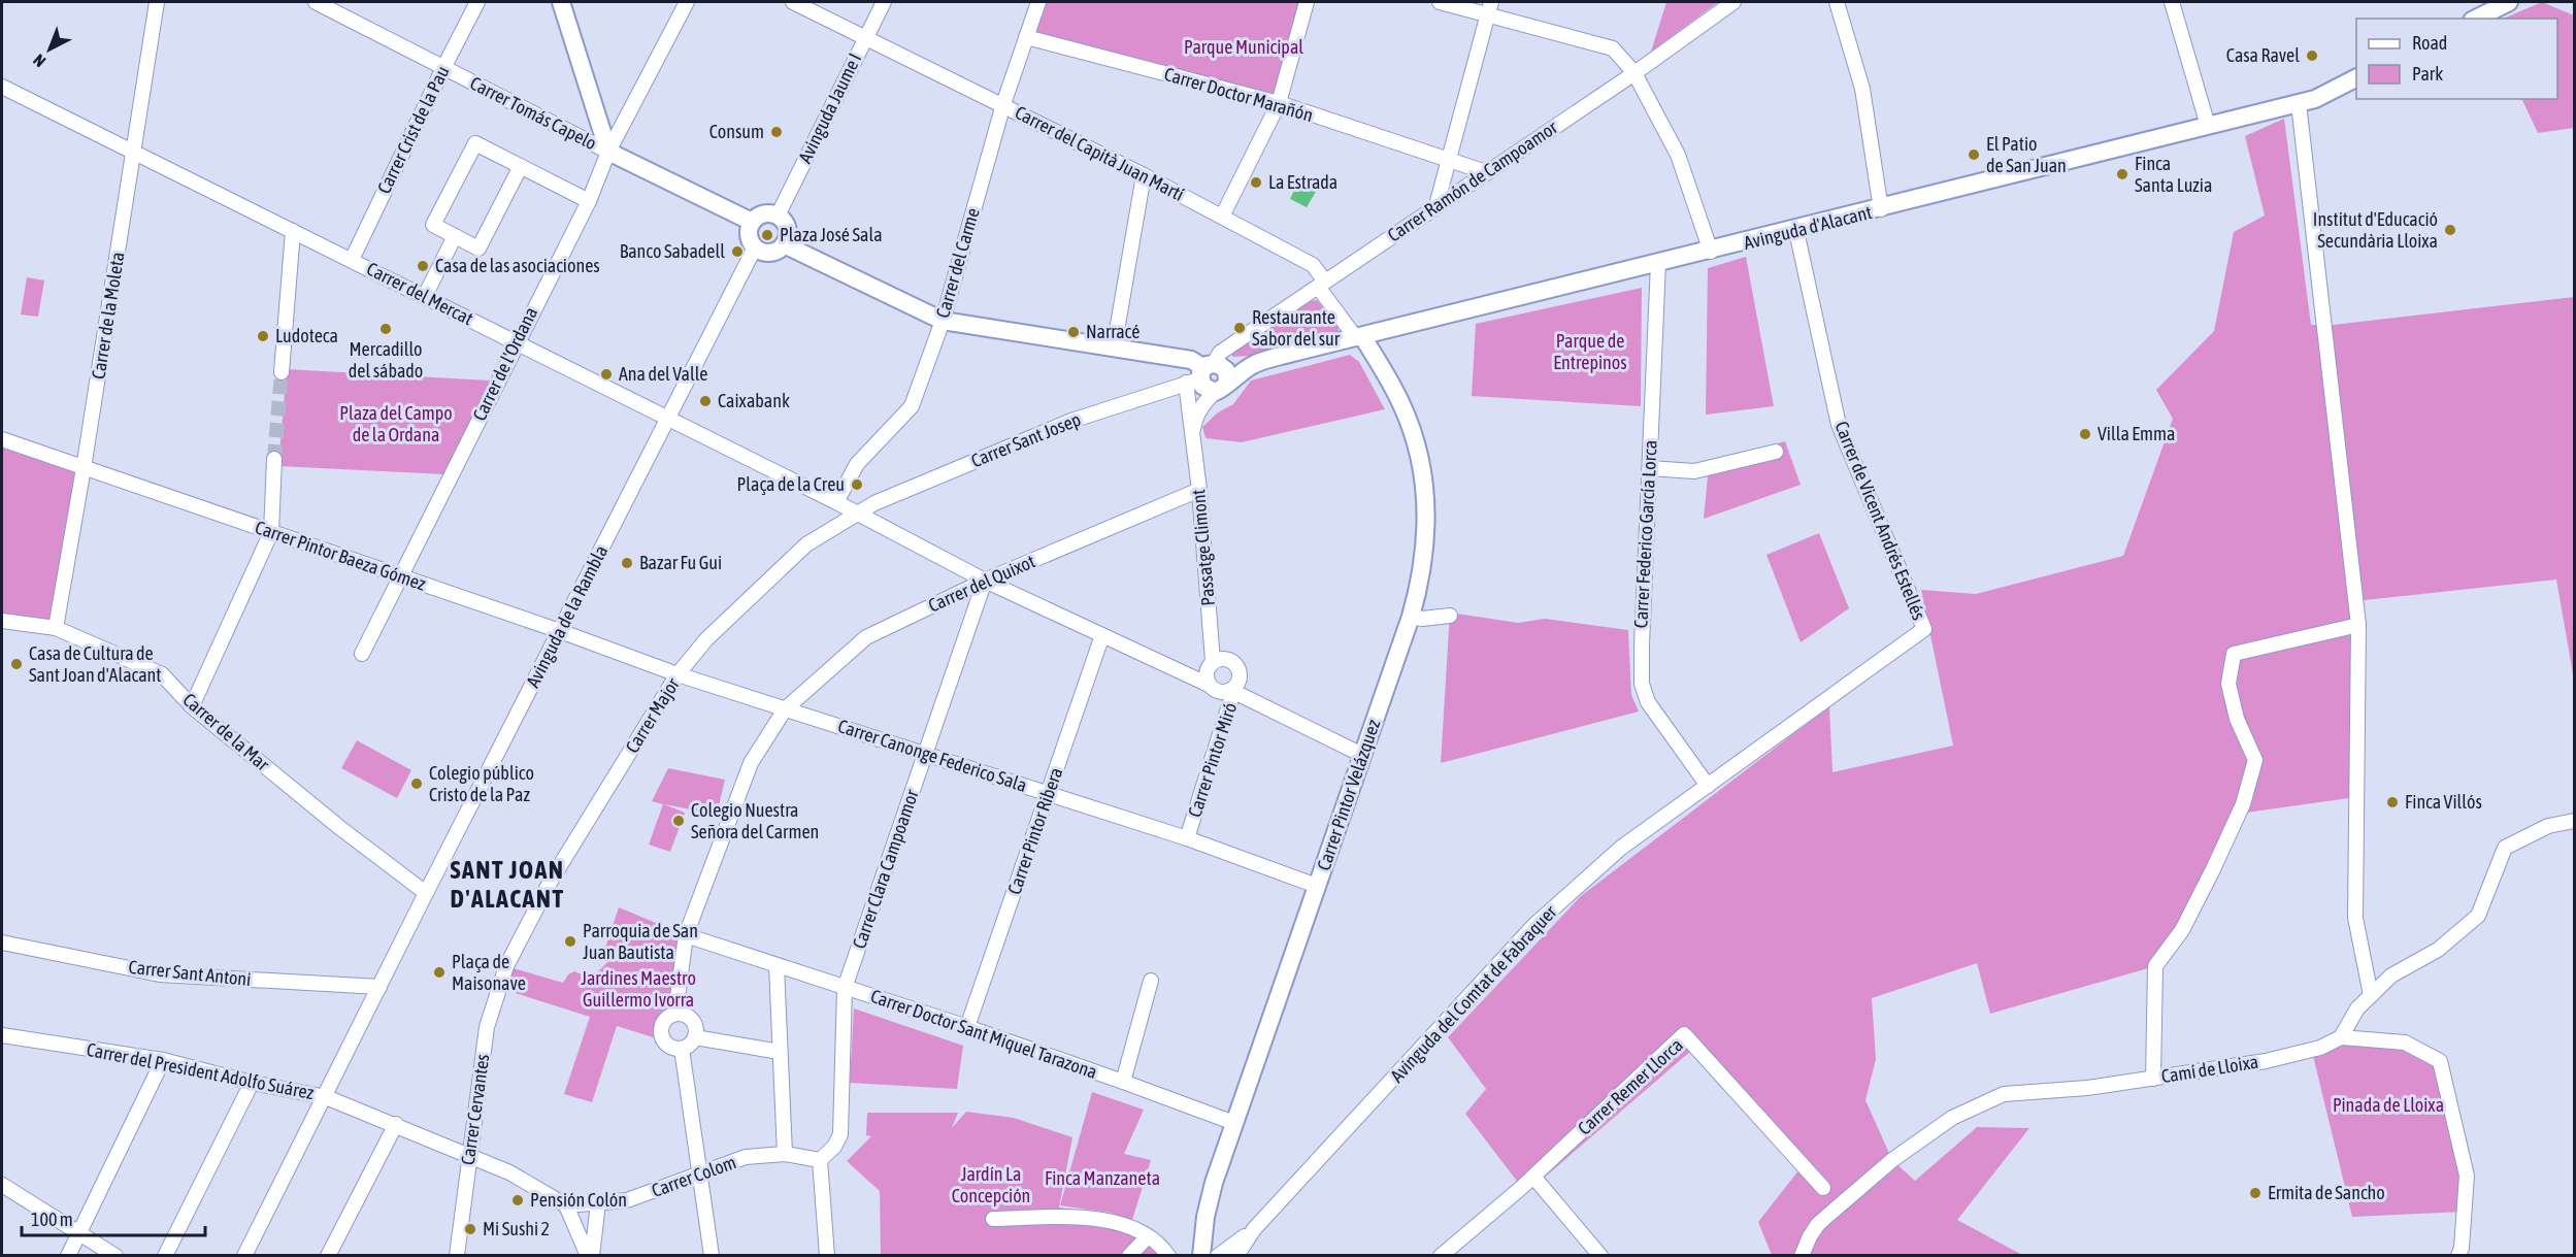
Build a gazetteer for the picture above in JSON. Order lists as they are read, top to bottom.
{
  "streets": {
    "street": [
      "Carrer Doctor Marañón",
      "Avinguda Jaume I",
      "Carrer Tomás Capelo",
      "Carrer Crist de la Pau",
      "Carrer del Capità Juan Martí",
      "Carrer Ramón de Campoamor",
      "Avinguda d'Alacant",
      "Carrer del Carme",
      "Carrer del Mercat",
      "Carrer de la Moleta",
      "Carrer de l'Ordana",
      "Carrer Sant Josep",
      "Carrer de Vicent Andrés Estellés",
      "Carrer Federico García Lorca",
      "Passatge Climont",
      "Carrer Pintor Baeza Gómez",
      "Carrer del Quixot",
      "Avinguda de la Rambla",
      "Carrer Major",
      "Carrer de la Mar",
      "Carrer Canonge Federico Sala",
      "Carrer Pintor Miró",
      "Carrer Pintor Velázquez",
      "Carrer Pintor Ribera",
      "Carrer Clara Campoamor",
      "Carrer Sant Antoni",
      "Avinguda del Comtat de Fabraquer",
      "Carrer Doctor Sant Miquel Tarazona",
      "Camí de Lloixa",
      "Carrer del President Adolfo Suárez",
      "Carrer Remer Llorca",
      "Carrer Cervantes",
      "Carrer Colom"
    ]
  },
  "crossings": [
    ["Carrer Doctor Marañón", "Carrer Ramón de Campoamor"],
    ["Carrer Doctor Marañón", "Carrer del Carme"],
    ["Avinguda Jaume I", "Carrer Tomás Capelo"],
    ["Avinguda Jaume I", "Carrer del Capità Juan Martí"],
    ["Avinguda Jaume I", "Avinguda de la Rambla"],
    ["Carrer Tomás Capelo", "Carrer Crist de la Pau"],
    ["Carrer Tomás Capelo", "Carrer de l'Ordana"],
    ["Carrer Tomás Capelo", "Avinguda de la Rambla"],
    ["Carrer Crist de la Pau", "Carrer del Mercat"],
    ["Carrer del Capità Juan Martí", "Carrer Ramón de Campoamor"],
    ["Carrer del Capità Juan Martí", "Avinguda d'Alacant"],
    ["Carrer del Capità Juan Martí", "Carrer del Carme"],
    ["Carrer del Capità Juan Martí", "Carrer Pintor Velázquez"],
    ["Carrer Ramón de Campoamor", "Avinguda d'Alacant"],
    ["Carrer Ramón de Campoamor", "Carrer Sant Josep"],
    ["Carrer Ramón de Campoamor", "Passatge Climont"],
    ["Avinguda d'Alacant", "Carrer Sant Josep"],
    ["Avinguda d'Alacant", "Carrer de Vicent Andrés Estellés"],
    ["Avinguda d'Alacant", "Carrer Federico García Lorca"],
    ["Avinguda d'Alacant", "Passatge Climont"],
    ["Avinguda d'Alacant", "Carrer Pintor Velázquez"],
    ["Carrer del Carme", "Carrer del Mercat"],
    ["Carrer del Mercat", "Carrer de la Moleta"],
    ["Carrer del Mercat", "Carrer de l'Ordana"],
    ["Carrer del Mercat", "Avinguda de la Rambla"],
    ["Carrer de la Moleta", "Carrer Pintor Baeza Gómez"],
    ["Carrer de la Moleta", "Carrer de la Mar"],
    ["Carrer de l'Ordana", "Carrer Pintor Baeza Gómez"],
    ["Carrer Sant Josep", "Passatge Climont"],
    ["Carrer Sant Josep", "Carrer Major"],
    ["Carrer de Vicent Andrés Estellés", "Avinguda del Comtat de Fabraquer"],
    ["Carrer Federico García Lorca", "Avinguda del Comtat de Fabraquer"],
    ["Passatge Climont", "Carrer del Quixot"],
    ["Passatge Climont", "Carrer Pintor Miró"],
    ["Carrer Pintor Baeza Gómez", "Avinguda de la Rambla"],
    ["Carrer Pintor Baeza Gómez", "Carrer Major"],
    ["Carrer Pintor Baeza Gómez", "Carrer Canonge Federico Sala"],
    ["Carrer del Quixot", "Carrer Canonge Federico Sala"],
    ["Carrer del Quixot", "Carrer Clara Campoamor"],
    ["Carrer del Quixot", "Carrer Doctor Sant Miquel Tarazona"],
    ["Avinguda de la Rambla", "Carrer de la Mar"],
    ["Avinguda de la Rambla", "Carrer Sant Antoni"],
    ["Avinguda de la Rambla", "Carrer del President Adolfo Suárez"],
    ["Carrer Major", "Carrer Canonge Federico Sala"],
    ["Carrer Major", "Carrer Cervantes"],
    ["Carrer Canonge Federico Sala", "Carrer Pintor Miró"],
    ["Carrer Canonge Federico Sala", "Carrer Pintor Ribera"],
    ["Carrer Canonge Federico Sala", "Carrer Clara Campoamor"],
    ["Carrer Pintor Miró", "Carrer Pintor Velázquez"],
    ["Carrer Pintor Velázquez", "Carrer Doctor Sant Miquel Tarazona"],
    ["Carrer Pintor Ribera", "Carrer Doctor Sant Miquel Tarazona"],
    ["Carrer Clara Campoamor", "Carrer Doctor Sant Miquel Tarazona"],
    ["Carrer Clara Campoamor", "Carrer Colom"],
    ["Carrer del President Adolfo Suárez", "Carrer Cervantes"]
  ],
  "districts": ["SANT JOAN D'ALACANT"],
  "parks": [
    "Parque Municipal",
    "Parque de Entrepinos",
    "Plaza del Campo de la Ordana",
    "Jardines Maestro Guillermo Ivorra",
    "Pinada de Lloixa",
    "Jardín La Concepción",
    "Finca Manzaneta"
  ],
  "places": [
    "Casa Ravel",
    "Consum",
    "El Patio de San Juan",
    "Finca Santa Luzia",
    "La Estrada",
    "Institut d'Educació Secundària Lloixa",
    "Plaza José Sala",
    "Banco Sabadell",
    "Casa de las asociaciones",
    "Restaurante Sabor del sur",
    "Mercadillo del sábado",
    "Narracé",
    "Ludoteca",
    "Ana del Valle",
    "Caixabank",
    "Villa Emma",
    "Plaça de la Creu",
    "Bazar Fu Gui",
    "Casa de Cultura de Sant Joan d'Alacant",
    "Colegio público Cristo de la Paz",
    "Finca Villós",
    "Colegio Nuestra Señora del Carmen",
    "Parroquia de San Juan Bautista",
    "Plaça de Maisonave",
    "Ermita de Sancho",
    "Pensión Colón",
    "Mi Sushi 2"
  ],
  "legend": ["Road", "Park"],
  "scale_bar": "100 m",
  "north": "bottom left"
}
